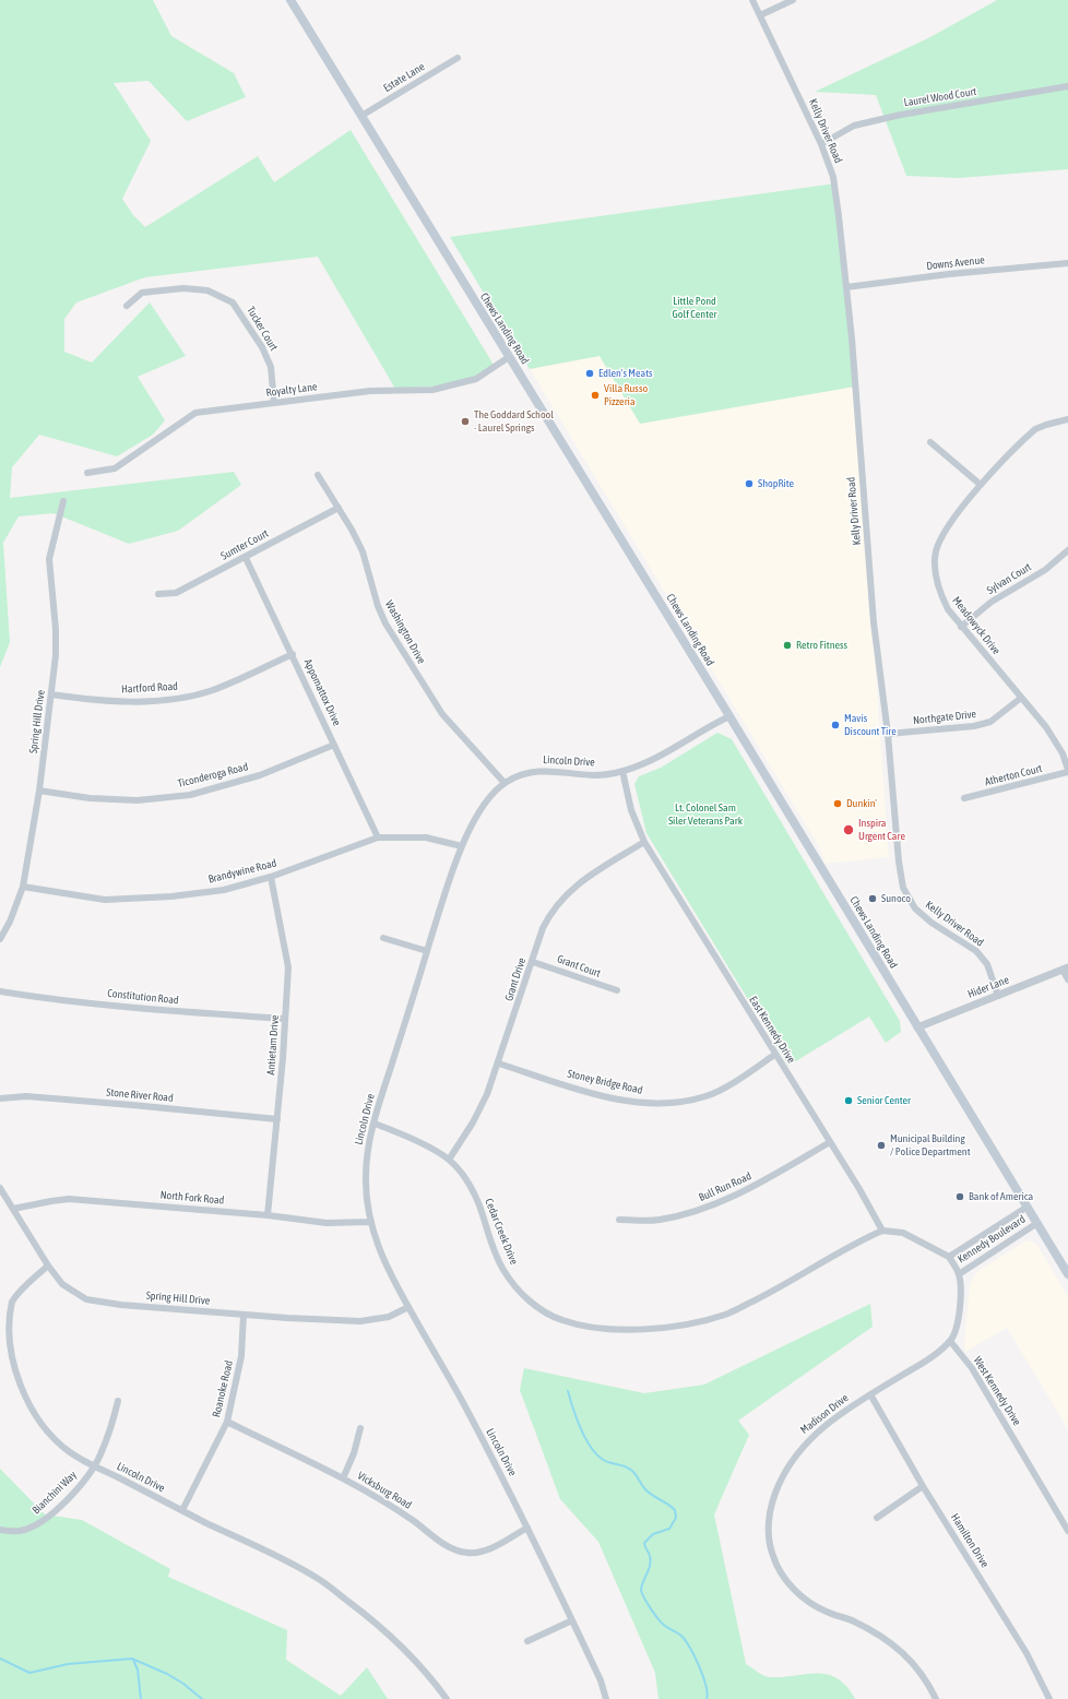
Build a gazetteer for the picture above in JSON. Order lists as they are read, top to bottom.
{
  "streets": {
    "main road": ["Chews Landing Road"],
    "street": [
      "Estate Lane",
      "Laurel Wood Court",
      "Kelly Driver Road",
      "Downs Avenue",
      "Tucker Court",
      "Royalty Lane",
      "Sumter Court",
      "Sylvan Court",
      "Meadowyck Drive",
      "Washington Drive",
      "Hartford Road",
      "Appomattox Drive",
      "Northgate Drive",
      "Spring Hill Drive",
      "Lincoln Drive",
      "Ticonderoga Road",
      "Atherton Court",
      "Brandywine Road",
      "Grant Court",
      "Grant Drive",
      "Hider Lane",
      "Constitution Road",
      "East Kennedy Drive",
      "Antietam Drive",
      "Stoney Bridge Road",
      "Stone River Road",
      "Bull Run Road",
      "North Fork Road",
      "Cedar Creek Drive",
      "Kennedy Boulevard",
      "Roanoke Road",
      "West Kennedy Drive",
      "Madison Drive",
      "Vicksburg Road",
      "Bianchini Way",
      "Hamilton Drive"
    ]
  },
  "crossings": [
    ["Estate Lane", "Chews Landing Road"],
    ["Laurel Wood Court", "Kelly Driver Road"],
    ["Kelly Driver Road", "Downs Avenue"],
    ["Kelly Driver Road", "Northgate Drive"],
    ["Kelly Driver Road", "Hider Lane"],
    ["Tucker Court", "Royalty Lane"],
    ["Chews Landing Road", "Royalty Lane"],
    ["Chews Landing Road", "Lincoln Drive"],
    ["Chews Landing Road", "Hider Lane"],
    ["Chews Landing Road", "Kennedy Boulevard"],
    ["Sumter Court", "Washington Drive"],
    ["Sumter Court", "Appomattox Drive"],
    ["Sylvan Court", "Meadowyck Drive"],
    ["Meadowyck Drive", "Northgate Drive"],
    ["Meadowyck Drive", "Atherton Court"],
    ["Washington Drive", "Lincoln Drive"],
    ["Hartford Road", "Appomattox Drive"],
    ["Hartford Road", "Spring Hill Drive"],
    ["Appomattox Drive", "Ticonderoga Road"],
    ["Appomattox Drive", "Brandywine Road"],
    ["Spring Hill Drive", "Lincoln Drive"],
    ["Spring Hill Drive", "Ticonderoga Road"],
    ["Spring Hill Drive", "Brandywine Road"],
    ["Spring Hill Drive", "North Fork Road"],
    ["Spring Hill Drive", "Roanoke Road"],
    ["Lincoln Drive", "Brandywine Road"],
    ["Lincoln Drive", "East Kennedy Drive"],
    ["Lincoln Drive", "North Fork Road"],
    ["Lincoln Drive", "Cedar Creek Drive"],
    ["Lincoln Drive", "Roanoke Road"],
    ["Lincoln Drive", "Vicksburg Road"],
    ["Lincoln Drive", "Bianchini Way"],
    ["Brandywine Road", "Antietam Drive"],
    ["Grant Court", "Grant Drive"],
    ["Grant Drive", "East Kennedy Drive"],
    ["Grant Drive", "Stoney Bridge Road"],
    ["Grant Drive", "Cedar Creek Drive"],
    ["Constitution Road", "Antietam Drive"],
    ["East Kennedy Drive", "Stoney Bridge Road"],
    ["East Kennedy Drive", "Bull Run Road"],
    ["East Kennedy Drive", "Cedar Creek Drive"],
    ["Antietam Drive", "Stone River Road"],
    ["Antietam Drive", "North Fork Road"],
    ["Roanoke Road", "Vicksburg Road"],
    ["West Kennedy Drive", "Madison Drive"],
    ["Madison Drive", "Hamilton Drive"]
  ],
  "parks": ["Little Pond Golf Center", "Lt. Colonel Sam Siler Veterans Park"],
  "places": [
    "Edlen's Meats",
    "Villa Russo Pizzeria",
    "The Goddard School - Laurel Springs",
    "ShopRite",
    "Retro Fitness",
    "Mavis Discount Tire",
    "Dunkin'",
    "Inspira Urgent Care",
    "Sunoco",
    "Senior Center",
    "Municipal Building / Police Department",
    "Bank of America"
  ]
}
